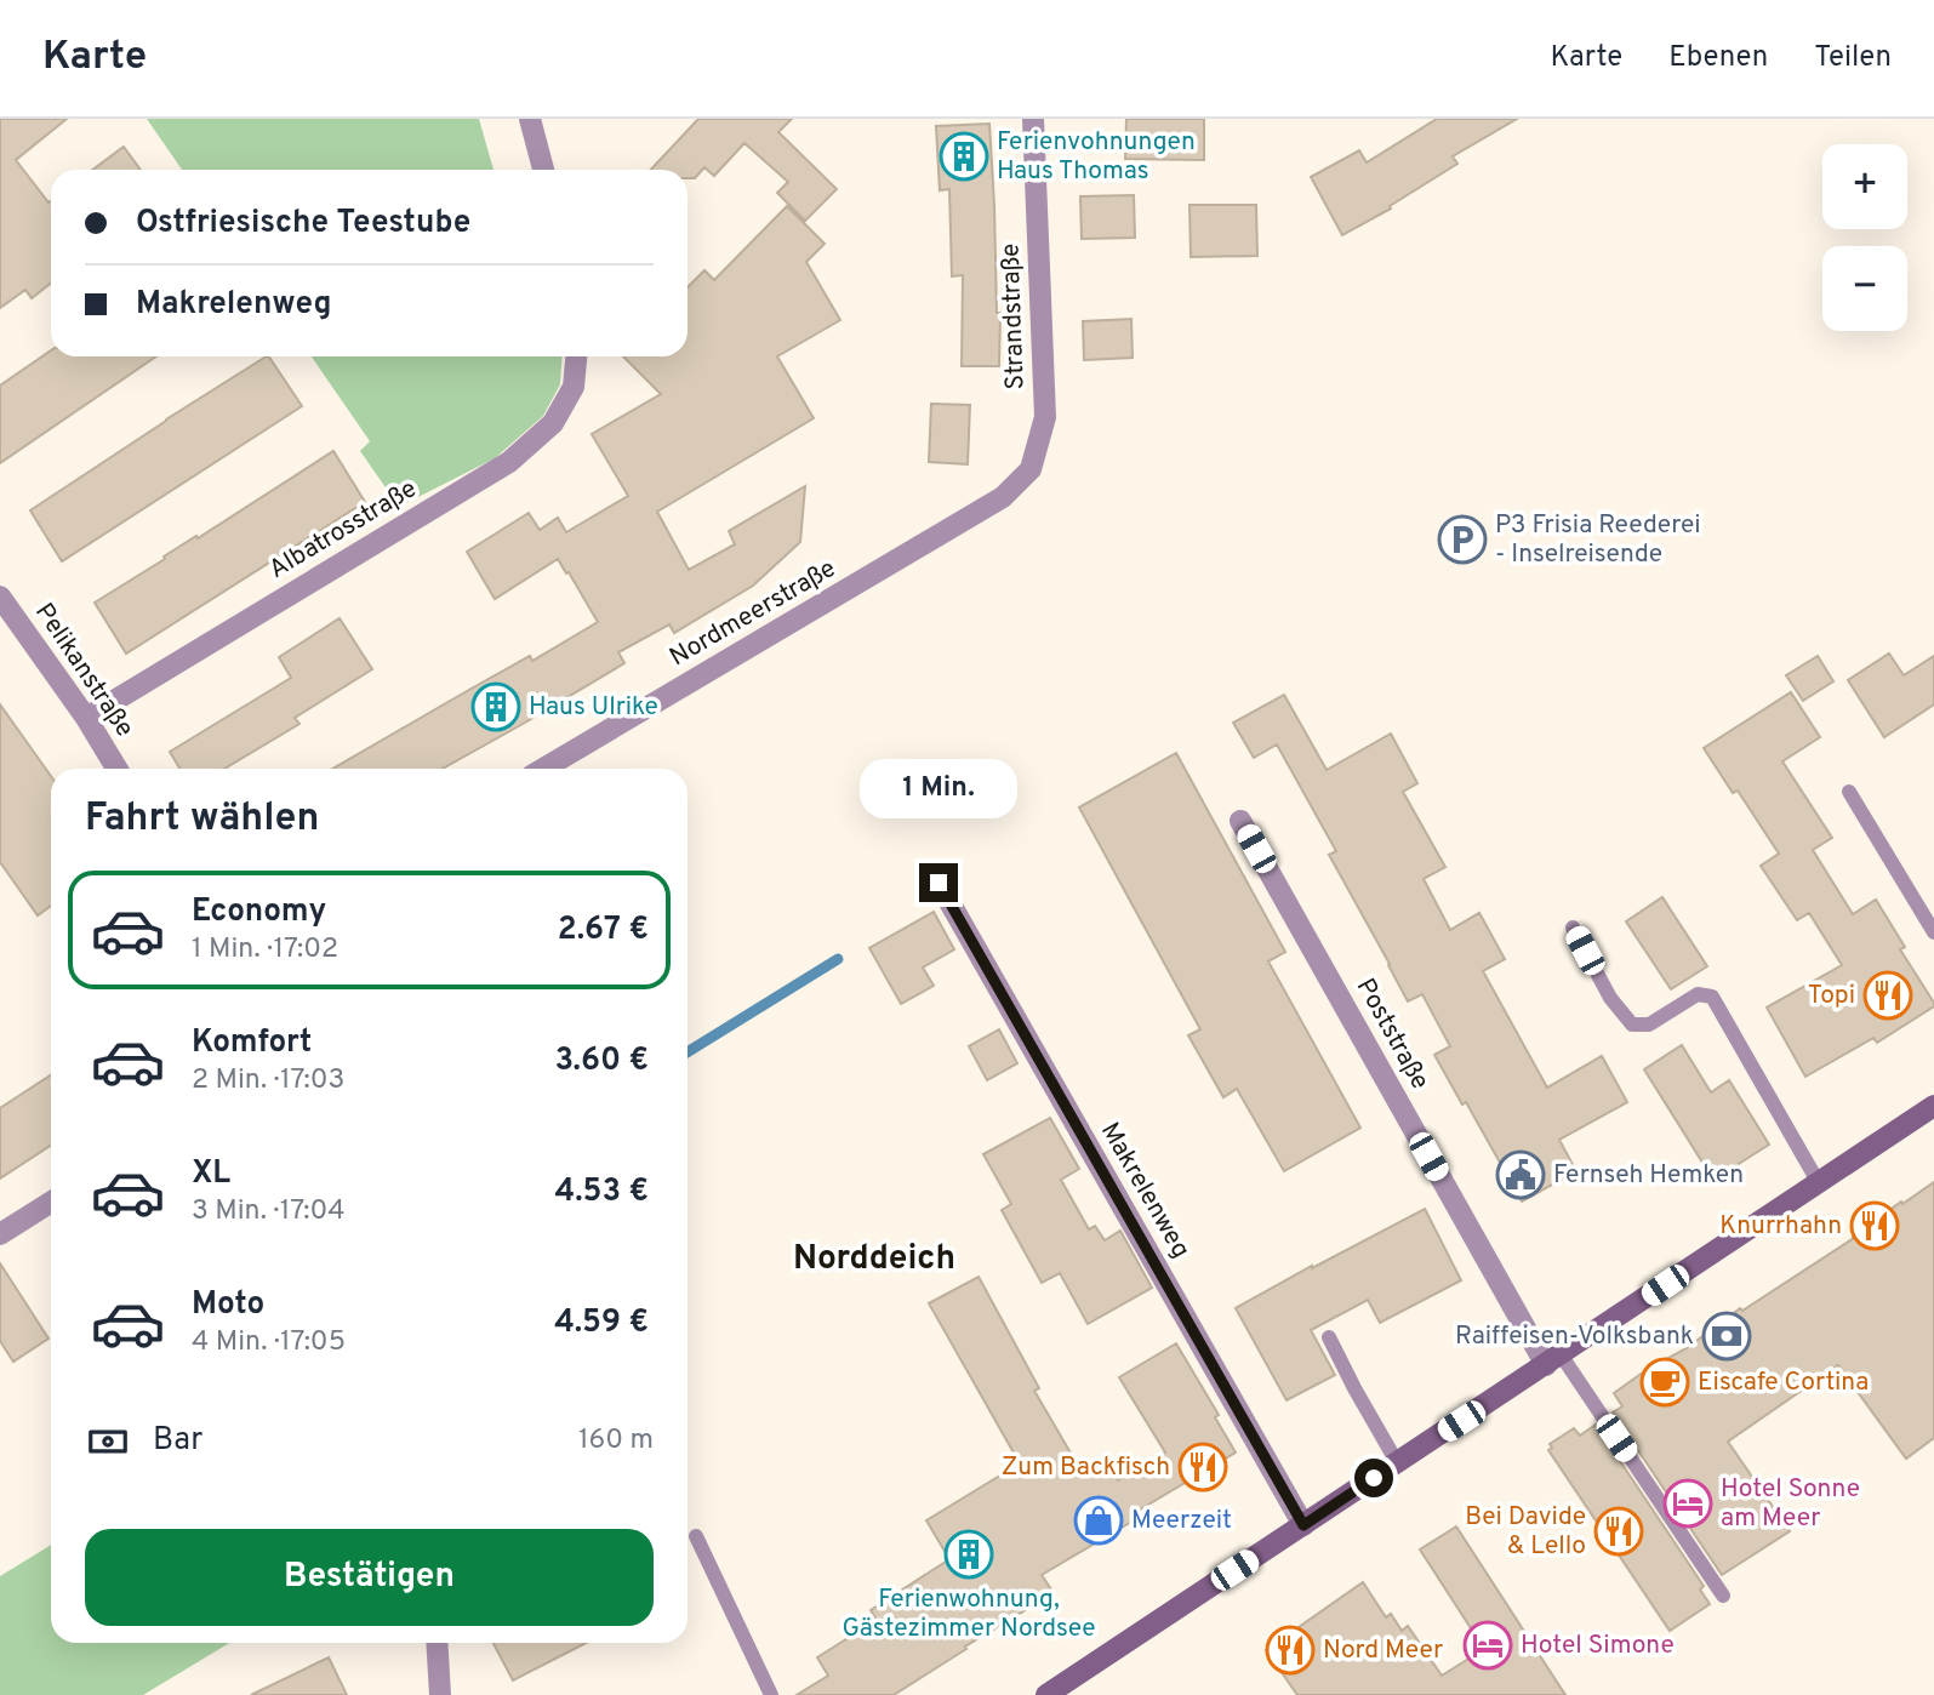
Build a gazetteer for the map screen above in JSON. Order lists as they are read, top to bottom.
{
  "streets": {
    "street": [
      "Strandstraße",
      "Albatrosstraße",
      "Nordmeerstraße",
      "Pelikanstraße",
      "Poststraße",
      "Makrelenweg"
    ]
  },
  "crossings": [
    ["Strandstraße", "Nordmeerstraße"],
    ["Albatrosstraße", "Pelikanstraße"]
  ],
  "districts": ["Norddeich"],
  "places": {
    "building": ["Ferienvohnungen Haus Thomas", "Haus Ulrike", "Ferienwohnung, Gästezimmer Nordsee"],
    "parking": ["P3 Frisia Reederei - Inselreisende"],
    "restaurant": [
      "Topi",
      "Knurrhahn",
      "Zum Backfisch",
      "Bei Davide & Lello",
      "Nord Meer"
    ],
    "public building": ["Fernseh Hemken"],
    "bank": ["Raiffeisen-Volksbank"],
    "cafe": ["Eiscafe Cortina"],
    "hotel": ["Hotel Sonne am Meer", "Hotel Simone"],
    "shop": ["Meerzeit"]
  },
  "page": {
    "header": "Karte",
    "nav": ["Karte", "Ebenen", "Teilen"],
    "map_buttons": ["+", "−"],
    "banner": ["Ostfriesische Teestube", "Makrelenweg"],
    "bubble": "1 Min.",
    "heading": "Fahrt wählen",
    "list": [
      {
        "name": "Economy",
        "note": "1 Min. · 17:02",
        "value": "2.67 €"
      },
      {
        "name": "Komfort",
        "note": "2 Min. · 17:03",
        "value": "3.60 €"
      },
      {
        "name": "XL",
        "note": "3 Min. · 17:04",
        "value": "4.53 €"
      },
      {
        "name": "Moto",
        "note": "4 Min. · 17:05",
        "value": "4.59 €"
      }
    ],
    "pay": ["Bar", "160 m"],
    "buttons": "Bestätigen"
  }
}
